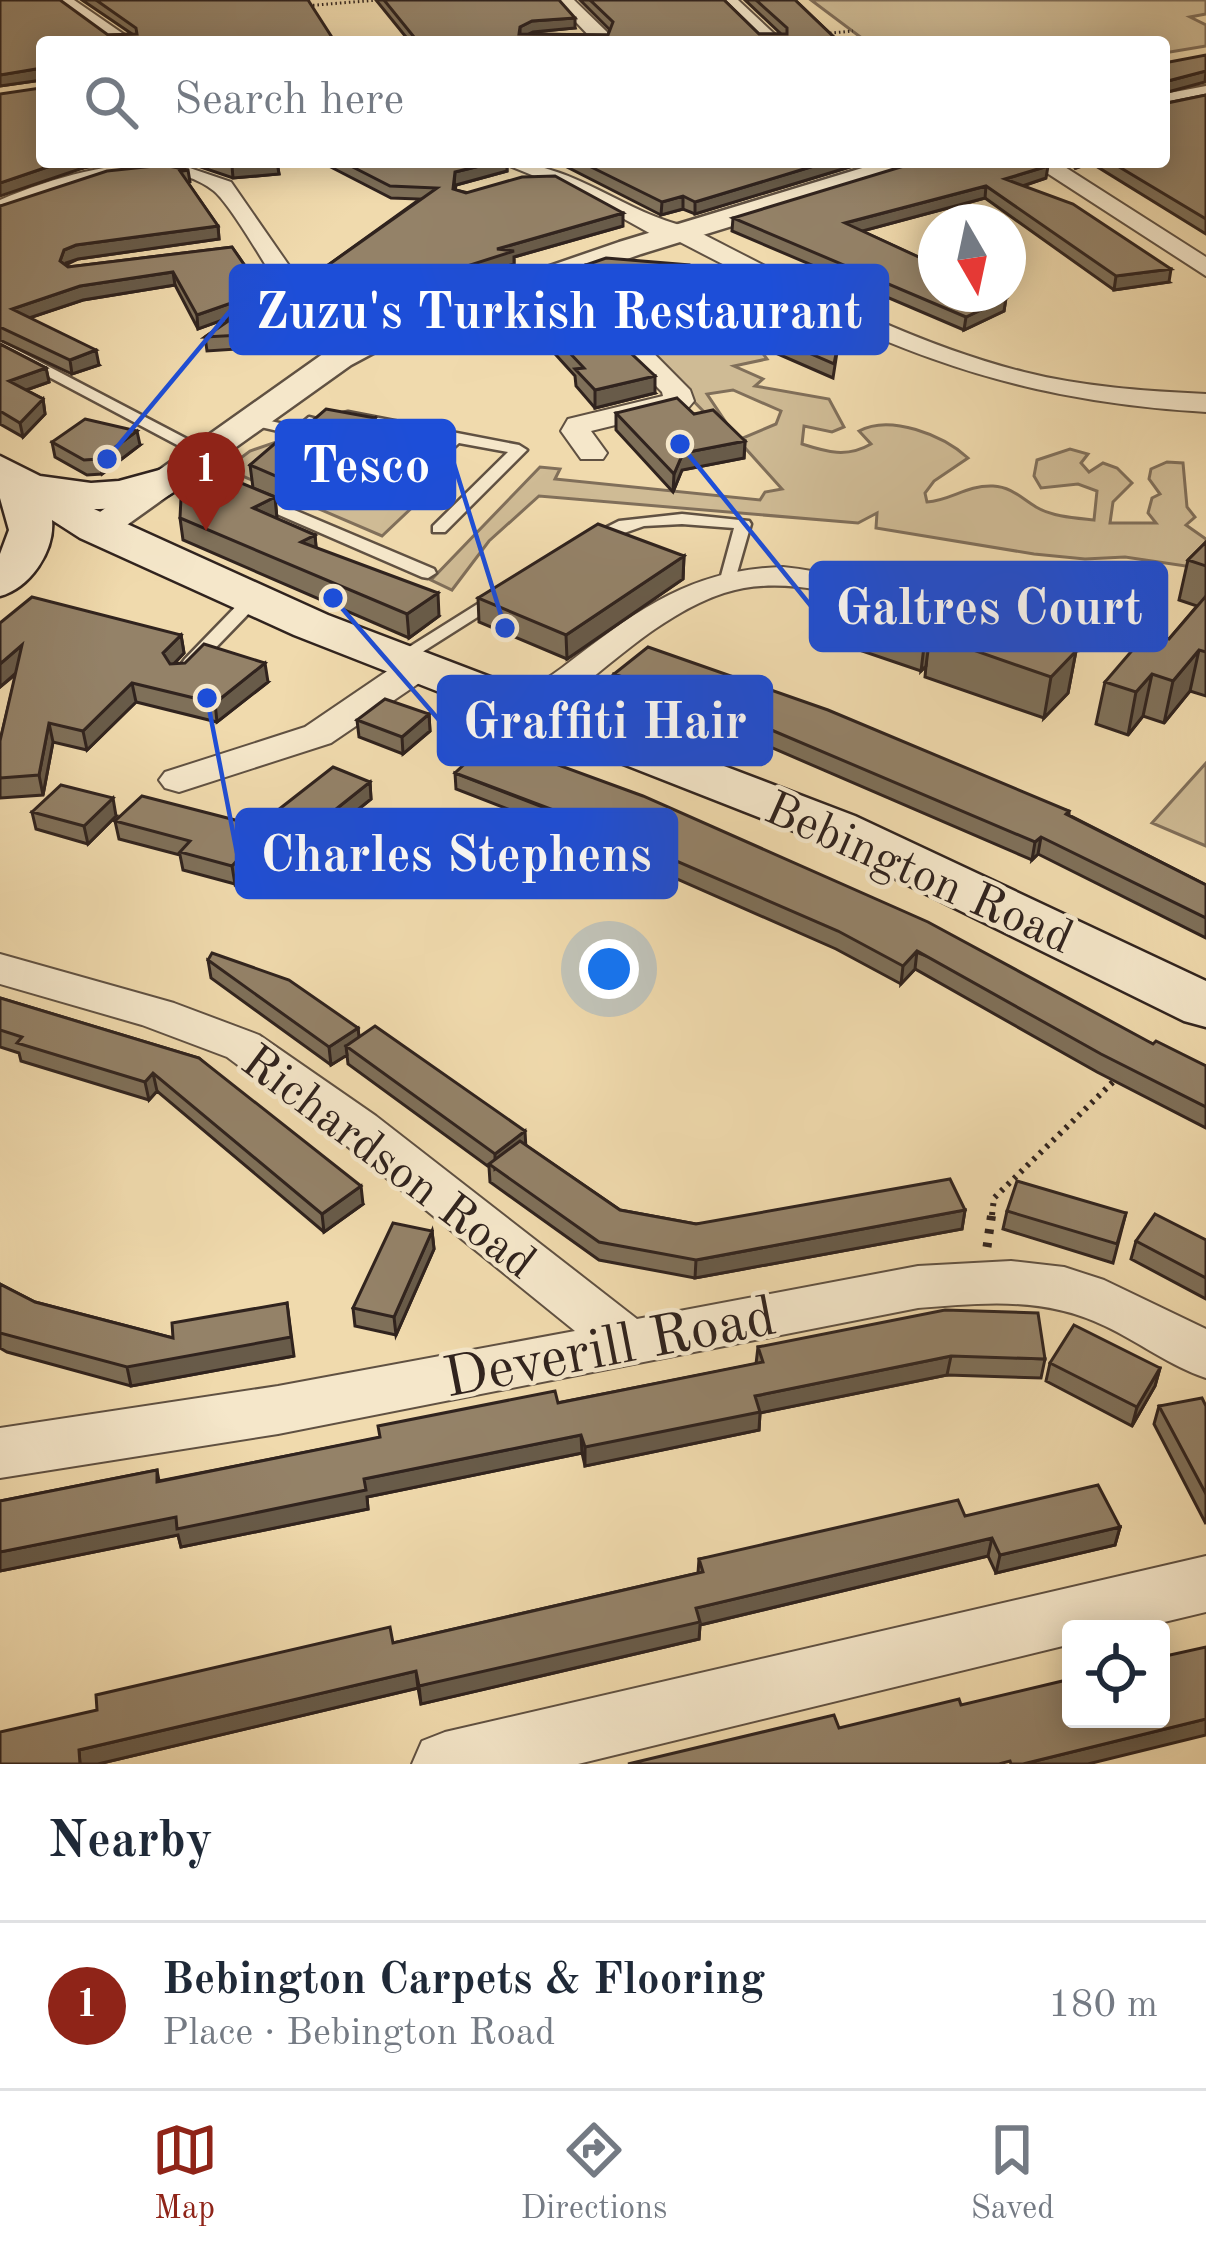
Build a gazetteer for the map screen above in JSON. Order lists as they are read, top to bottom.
{
  "streets": {
    "main road": ["Bebington Road"],
    "street": ["Richardson Road", "Deverill Road"]
  },
  "crossings": [
    ["Richardson Road", "Deverill Road"]
  ],
  "places": [
    "Galtres Court",
    "Zuzu's Turkish Restaurant",
    "Graffiti Hair",
    "Tesco",
    "Charles Stephens"
  ],
  "north": "bottom",
  "page": {
    "search": "Search here",
    "pins": "1",
    "heading": "Nearby",
    "list": [
      {
        "mark": "1",
        "name": "Bebington Carpets & Flooring",
        "note": "Place · Bebington Road",
        "value": "180 m"
      }
    ],
    "nav": ["Map", "Directions", "Saved"]
  }
}
